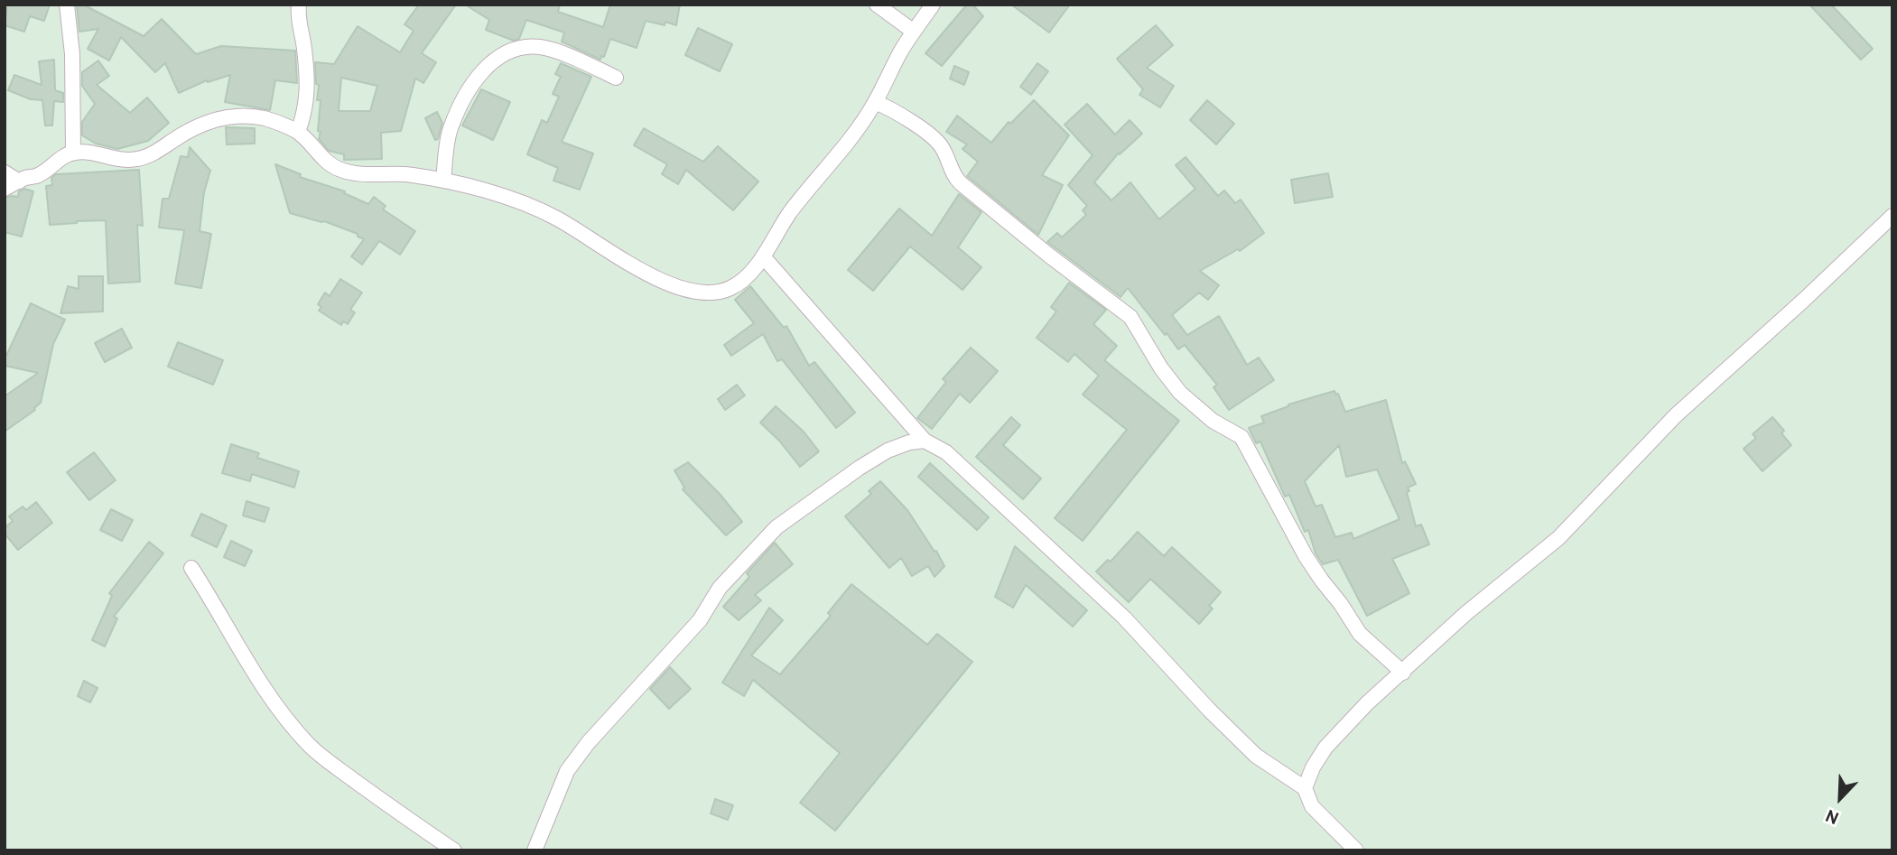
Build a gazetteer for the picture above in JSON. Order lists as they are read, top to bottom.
{
  "north": "bottom left"
}
